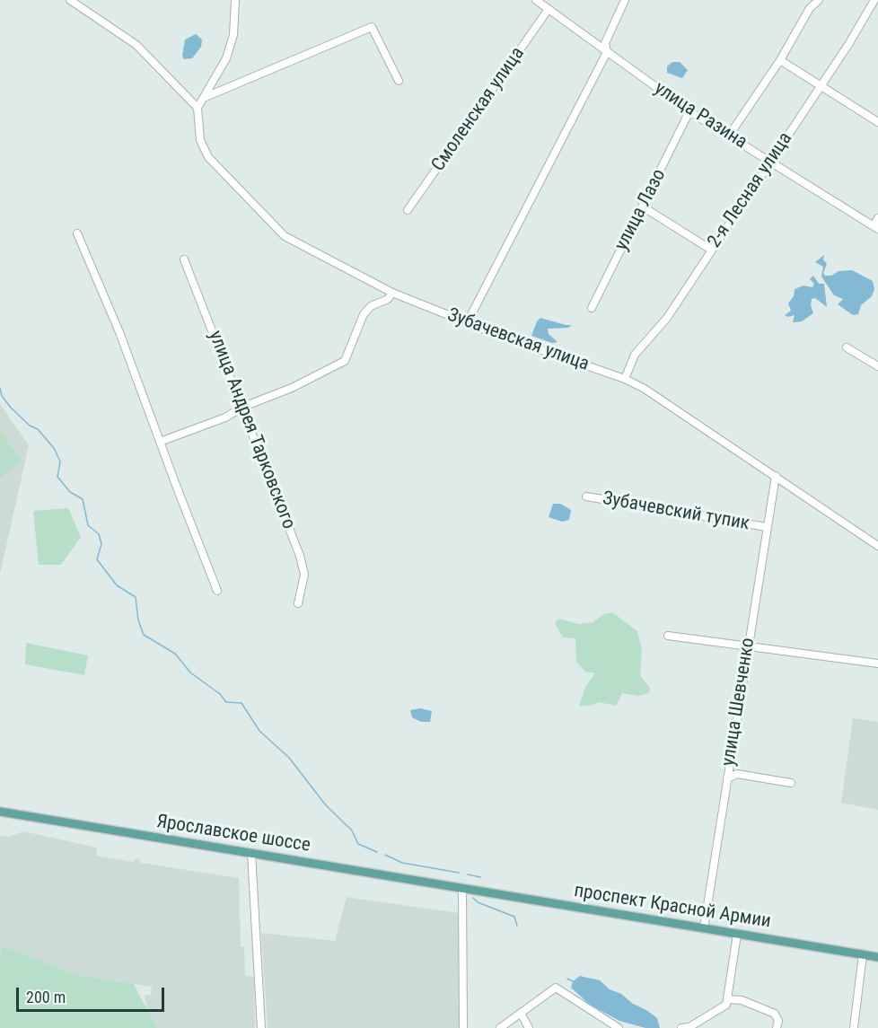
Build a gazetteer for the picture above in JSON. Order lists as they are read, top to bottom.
{
  "streets": {
    "main road": ["Ярославское шоссе", "проспект Красной Армии"],
    "street": [
      "Смоленская улица",
      "улица Разина",
      "2-я Лесная улица",
      "улица Лазо",
      "Зубачевская улица",
      "улица Андрея Тарковского",
      "Зубачевский тупик",
      "улица Шевченко"
    ]
  },
  "crossings": [
    ["Смоленская улица", "улица Разина"],
    ["улица Разина", "2-я Лесная улица"],
    ["улица Разина", "улица Лазо"],
    ["2-я Лесная улица", "Зубачевская улица"],
    ["Зубачевская улица", "улица Шевченко"],
    ["Зубачевский тупик", "улица Шевченко"],
    ["улица Шевченко", "проспект Красной Армии"],
    ["Ярославское шоссе", "проспект Красной Армии"]
  ],
  "scale_bar": "200 m"
}
